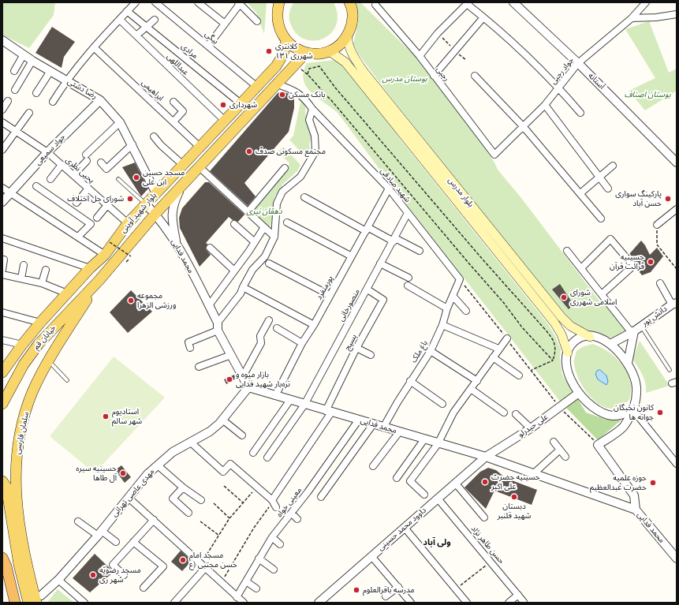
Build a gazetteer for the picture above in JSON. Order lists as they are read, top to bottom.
{
  "streets": {
    "main road": [
      "بلوار مدرس",
      "بلوار شهید آوینی",
      "خیابان قم",
      "سلمان فارسی"
    ],
    "street": [
      "بیگی",
      "مرادی",
      "عبداللهی",
      "جواد رجبی",
      "رجبی",
      "آستانه",
      "رضا دشتی",
      "ابراهیمی",
      "جواد سمیعی",
      "یحیی نظری",
      "شهید صادقی",
      "محمد فدایی",
      "پورمنفرد",
      "منصورخانی",
      "دانش پور",
      "بسیج",
      "باغ ملک",
      "علی حیدرلو",
      "مهدی عاصی تهرانی",
      "معینی خواه",
      "داوود محمد حسینی",
      "حسن طاهر نژاد"
    ]
  },
  "crossings": [
    ["بیگی", "بلوار شهید آوینی"],
    ["مرادی", "بلوار شهید آوینی"],
    ["عبداللهی", "بلوار شهید آوینی"],
    ["جواد رجبی", "رجبی"],
    ["جواد رجبی", "آستانه"],
    ["رضا دشتی", "جواد سمیعی"],
    ["رضا دشتی", "بلوار شهید آوینی"],
    ["ابراهیمی", "بلوار شهید آوینی"],
    ["جواد سمیعی", "یحیی نظری"],
    ["یحیی نظری", "بلوار شهید آوینی"],
    ["شهید صادقی", "بلوار شهید آوینی"],
    ["شهید صادقی", "پورمنفرد"],
    ["شهید صادقی", "منصورخانی"],
    ["شهید صادقی", "باغ ملک"],
    ["بلوار مدرس", "دانش پور"],
    ["بلوار مدرس", "علی حیدرلو"],
    ["بلوار شهید آوینی", "محمد فدایی"],
    ["بلوار شهید آوینی", "خیابان قم"],
    ["بلوار شهید آوینی", "سلمان فارسی"],
    ["محمد فدایی", "پورمنفرد"],
    ["محمد فدایی", "منصورخانی"],
    ["محمد فدایی", "بسیج"],
    ["محمد فدایی", "باغ ملک"],
    ["محمد فدایی", "علی حیدرلو"],
    ["محمد فدایی", "مهدی عاصی تهرانی"],
    ["محمد فدایی", "معینی خواه"],
    ["محمد فدایی", "داوود محمد حسینی"],
    ["منصورخانی", "بسیج"],
    ["دانش پور", "علی حیدرلو"],
    ["خیابان قم", "سلمان فارسی"],
    ["علی حیدرلو", "داوود محمد حسینی"],
    ["سلمان فارسی", "مهدی عاصی تهرانی"],
    ["داوود محمد حسینی", "حسن طاهر نژاد"]
  ],
  "districts": ["ولی آباد"],
  "parks": ["بوستان مدرس", "بوستان اصناف", "دهقان نیری"],
  "places": [
    "کلانتری ۱۳۱ شهرری",
    "بانک مسکن",
    "شهرداری",
    "مجتمع مسکونی صدف",
    "مسجد حسین ابن علی",
    "شورای حل اختلاف",
    "پارکینگ سواری حسن آباد",
    "حسینیه قرائت قرآن",
    "شورای اسلامی شهرری",
    "مجموعه ورزشی الزهرا",
    "بازار میوه و تره‌بار شهید فدایی",
    "کانون نخبگان جوانه ها",
    "استادیوم شهر سالم",
    "حسینیه سیره آل طاها",
    "حسینیه حضرت علی اکبر",
    "حوزه علمیه حضرت عبدالعظیم",
    "دبستان شهید قلنبر",
    "مسجد امام حسن مجتبی (ع",
    "مسجد رضویّه شهر ری",
    "مدرسه باقرالعلوم"
  ]
}
